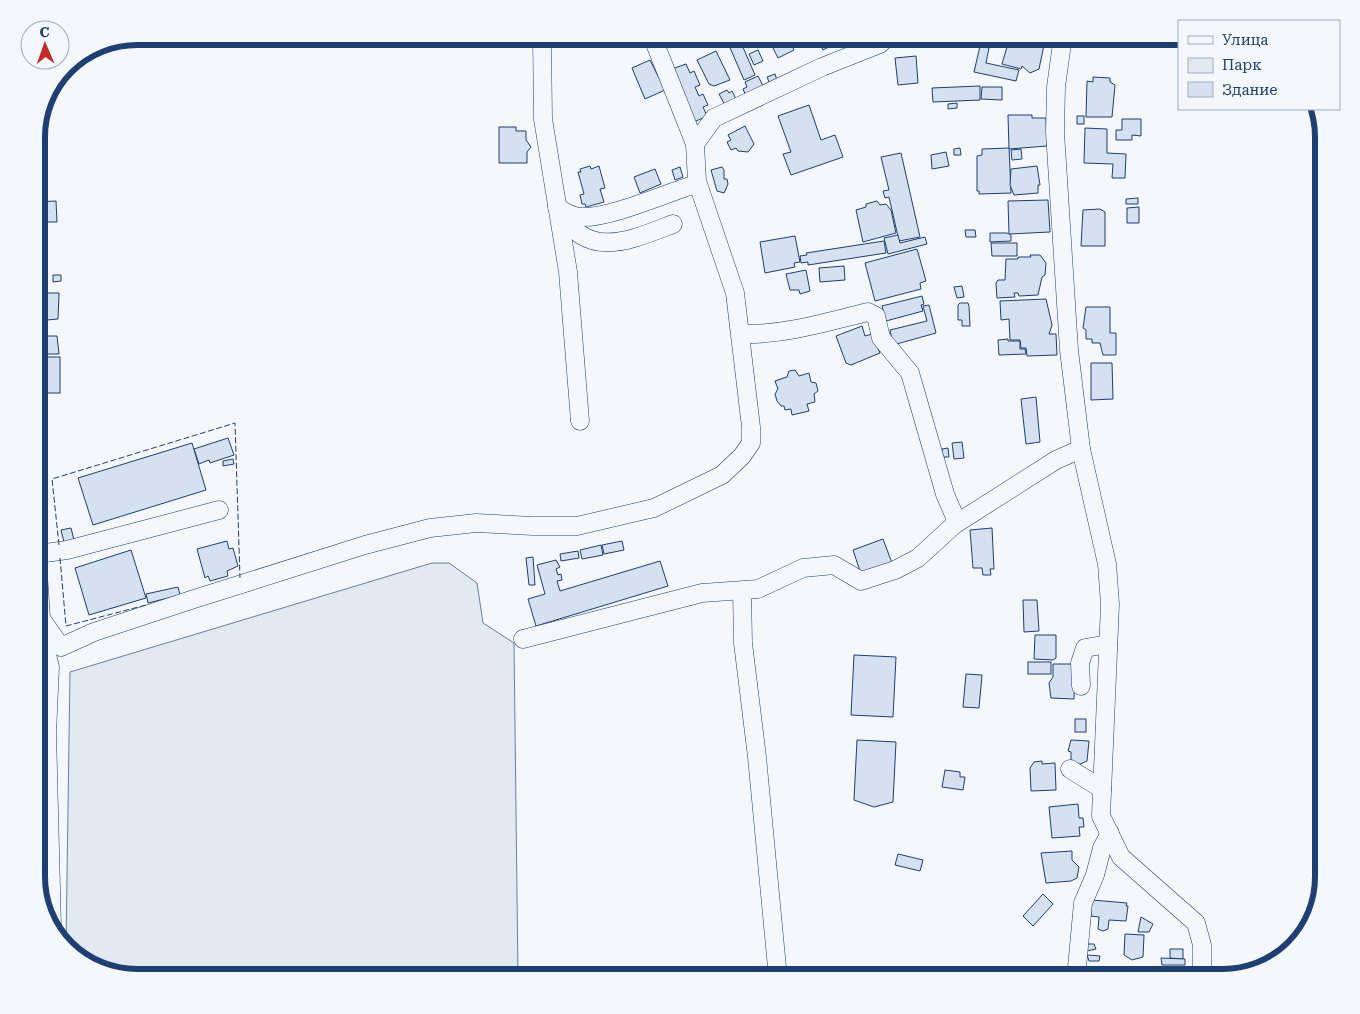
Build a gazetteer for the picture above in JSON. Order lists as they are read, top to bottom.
{
  "legend": ["Улица", "Парк", "Здание"],
  "north": "top"
}
